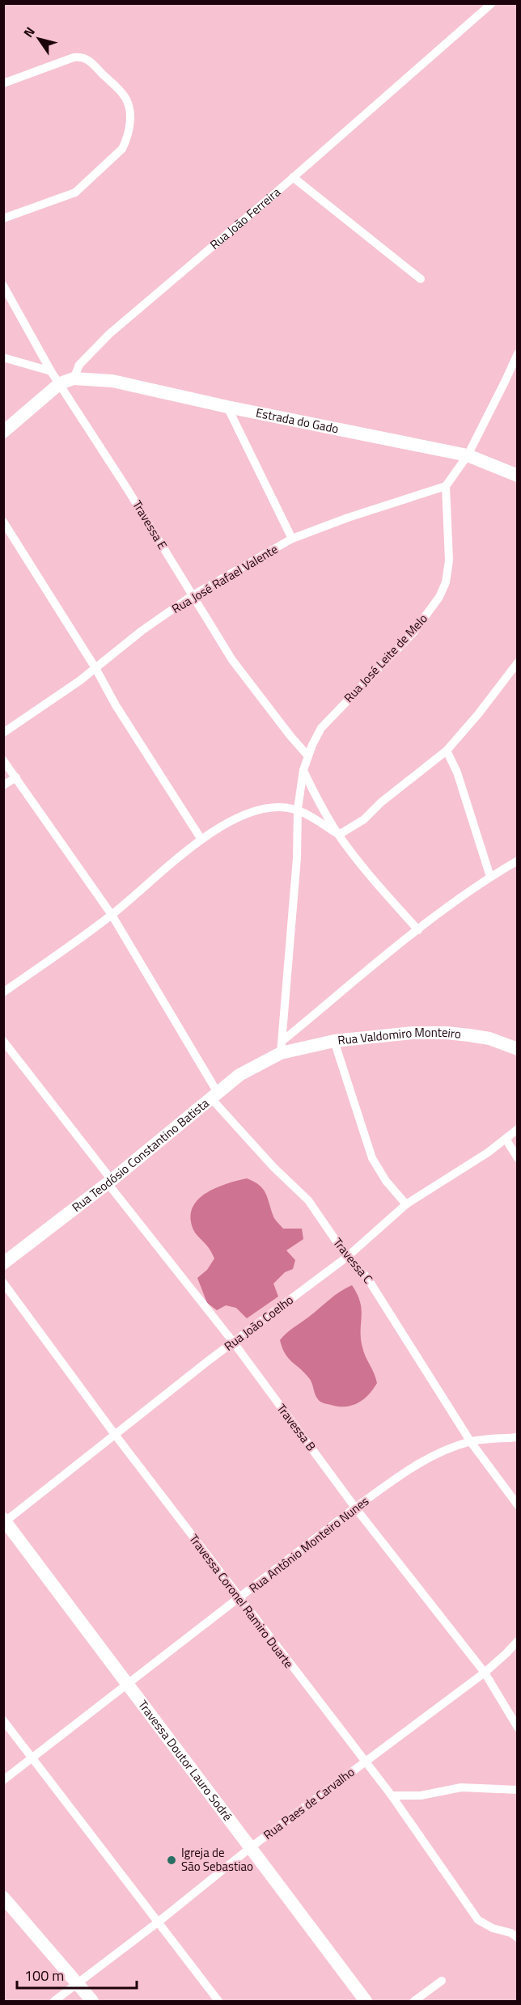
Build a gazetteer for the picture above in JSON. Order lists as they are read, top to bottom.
{
  "streets": {
    "street": [
      "Rua João Ferreira",
      "Estrada do Gado",
      "Travessa E",
      "Rua José Rafael Valente",
      "Rua José Leite de Melo",
      "Rua Valdomiro Monteiro",
      "Rua Teodósio Constantino Batista",
      "Travessa C",
      "Rua João Coelho",
      "Travessa B",
      "Rua Antônio Monteiro Nunes",
      "Travessa Coronel Ramiro Duarte",
      "Travessa Doutor Lauro Sodré",
      "Rua Paes de Carvalho"
    ]
  },
  "crossings": [
    ["Rua João Ferreira", "Estrada do Gado"],
    ["Travessa E", "Rua José Rafael Valente"],
    ["Travessa E", "Rua José Leite de Melo"],
    ["Rua José Rafael Valente", "Rua José Leite de Melo"],
    ["Rua José Leite de Melo", "Rua Valdomiro Monteiro"],
    ["Rua José Leite de Melo", "Rua Teodósio Constantino Batista"],
    ["Rua Valdomiro Monteiro", "Rua Teodósio Constantino Batista"],
    ["Rua Teodósio Constantino Batista", "Travessa C"],
    ["Rua Teodósio Constantino Batista", "Travessa B"],
    ["Travessa C", "Rua João Coelho"],
    ["Travessa C", "Rua Antônio Monteiro Nunes"],
    ["Rua João Coelho", "Travessa B"],
    ["Rua João Coelho", "Travessa Coronel Ramiro Duarte"],
    ["Rua João Coelho", "Travessa Doutor Lauro Sodré"],
    ["Travessa B", "Rua Antônio Monteiro Nunes"],
    ["Travessa B", "Rua Paes de Carvalho"],
    ["Rua Antônio Monteiro Nunes", "Travessa Coronel Ramiro Duarte"],
    ["Rua Antônio Monteiro Nunes", "Travessa Doutor Lauro Sodré"],
    ["Travessa Coronel Ramiro Duarte", "Rua Paes de Carvalho"],
    ["Travessa Doutor Lauro Sodré", "Rua Paes de Carvalho"]
  ],
  "places": ["Igreja de São Sebastiao"],
  "scale_bar": "100 m",
  "north": "top left"
}
